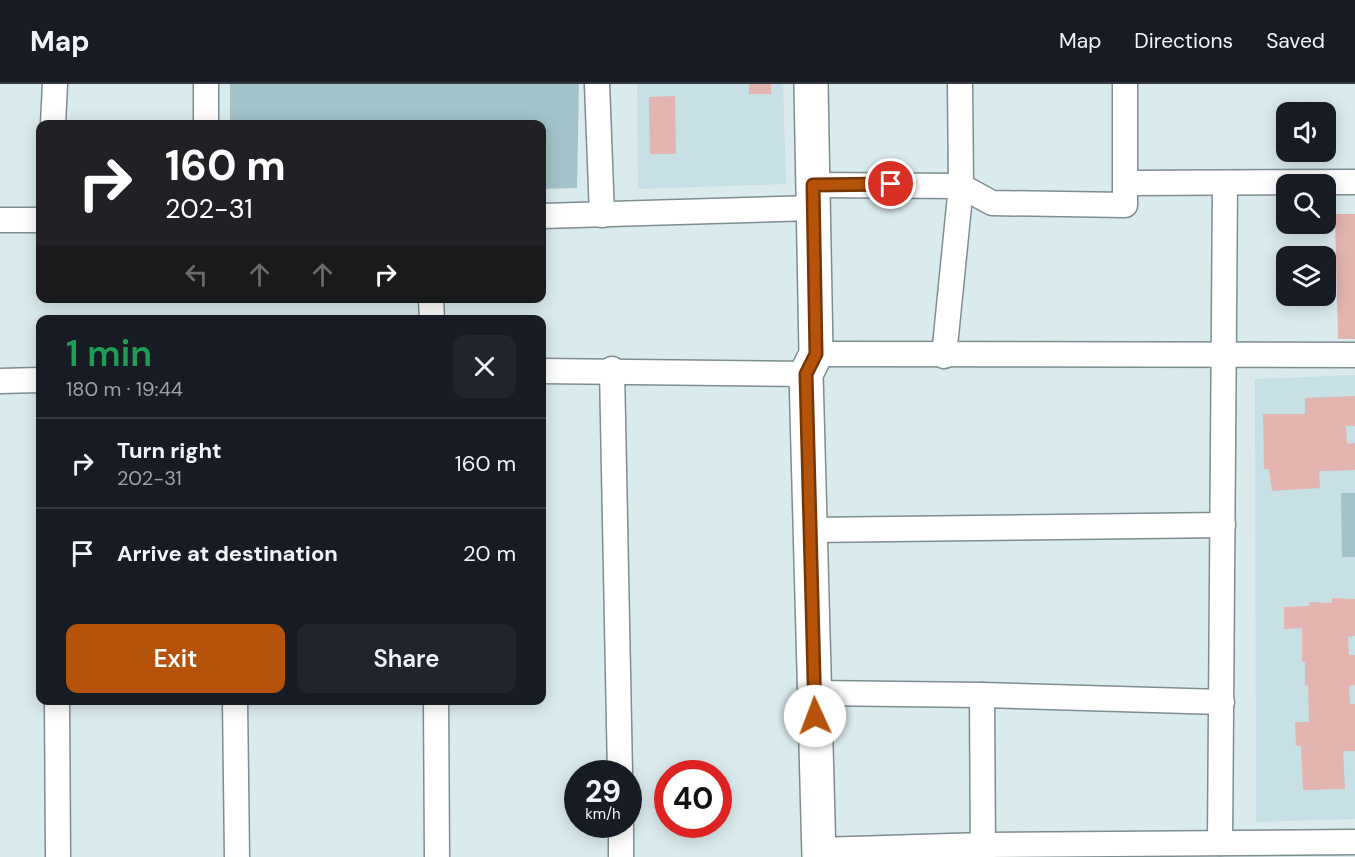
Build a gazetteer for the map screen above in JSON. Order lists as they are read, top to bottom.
{
  "page": {
    "header": "Map",
    "nav": ["Map", "Directions", "Saved"],
    "turn": ["160 m", "202-31"],
    "heading": ["1 min", "180 m · 19:44"],
    "list": [
      {
        "name": "Turn right",
        "note": "202-31",
        "value": "160 m"
      },
      {
        "name": "Arrive at destination",
        "value": "20 m"
      }
    ],
    "buttons": ["Exit", "Share"],
    "speed": "29 km/h",
    "limit": "40"
  }
}
